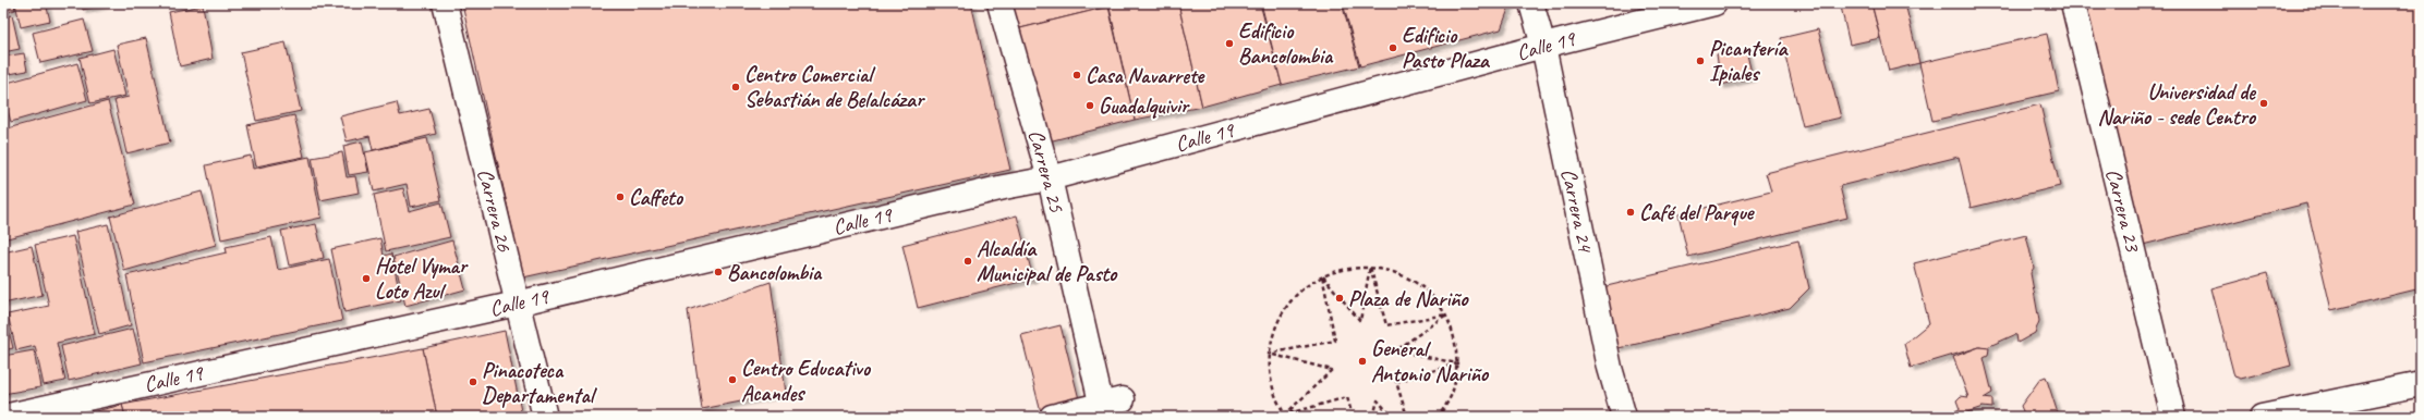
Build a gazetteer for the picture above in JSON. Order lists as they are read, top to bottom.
{
  "streets": {
    "street": [
      "Calle 19",
      "Carrera 25",
      "Carrera 26",
      "Carrera 24",
      "Carrera 23"
    ]
  },
  "crossings": [
    ["Calle 19", "Carrera 25"],
    ["Calle 19", "Carrera 26"],
    ["Calle 19", "Carrera 24"]
  ],
  "places": [
    "Edificio Bancolombia",
    "Edificio Pasto Plaza",
    "Picantería Ipiales",
    "Casa Navarrete",
    "Centro Comercial Sebastián de Belalcázar",
    "Universidad de Nariño - sede Centro",
    "Guadalquivir",
    "Caffeto",
    "Café del Parque",
    "Alcaldía Municipal de Pasto",
    "Bancolombia",
    "Hotel Vymar Loto Azul",
    "Plaza de Nariño",
    "General Antonio Nariño",
    "Centro Educativo Acandes",
    "Pinacoteca Departamental"
  ]
}
